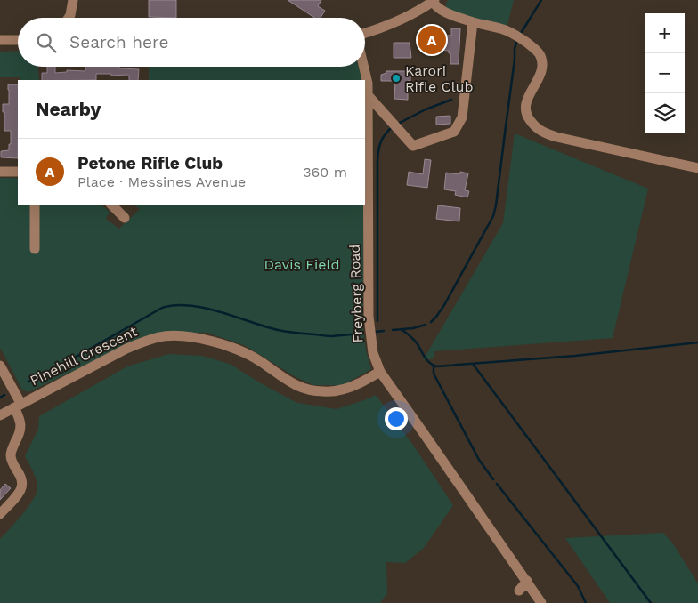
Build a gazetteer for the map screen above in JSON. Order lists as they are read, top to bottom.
{
  "streets": {
    "street": ["Freyberg Road", "Pinehill Crescent"]
  },
  "crossings": [
    ["Freyberg Road", "Pinehill Crescent"]
  ],
  "parks": ["Davis Field"],
  "places": ["Karori Rifle Club"],
  "page": {
    "map_buttons": ["+", "−"],
    "search": "Search here",
    "pins": "A",
    "heading": "Nearby",
    "list": [
      {
        "mark": "A",
        "name": "Petone Rifle Club",
        "note": "Place · Messines Avenue",
        "value": "360 m"
      }
    ]
  }
}
